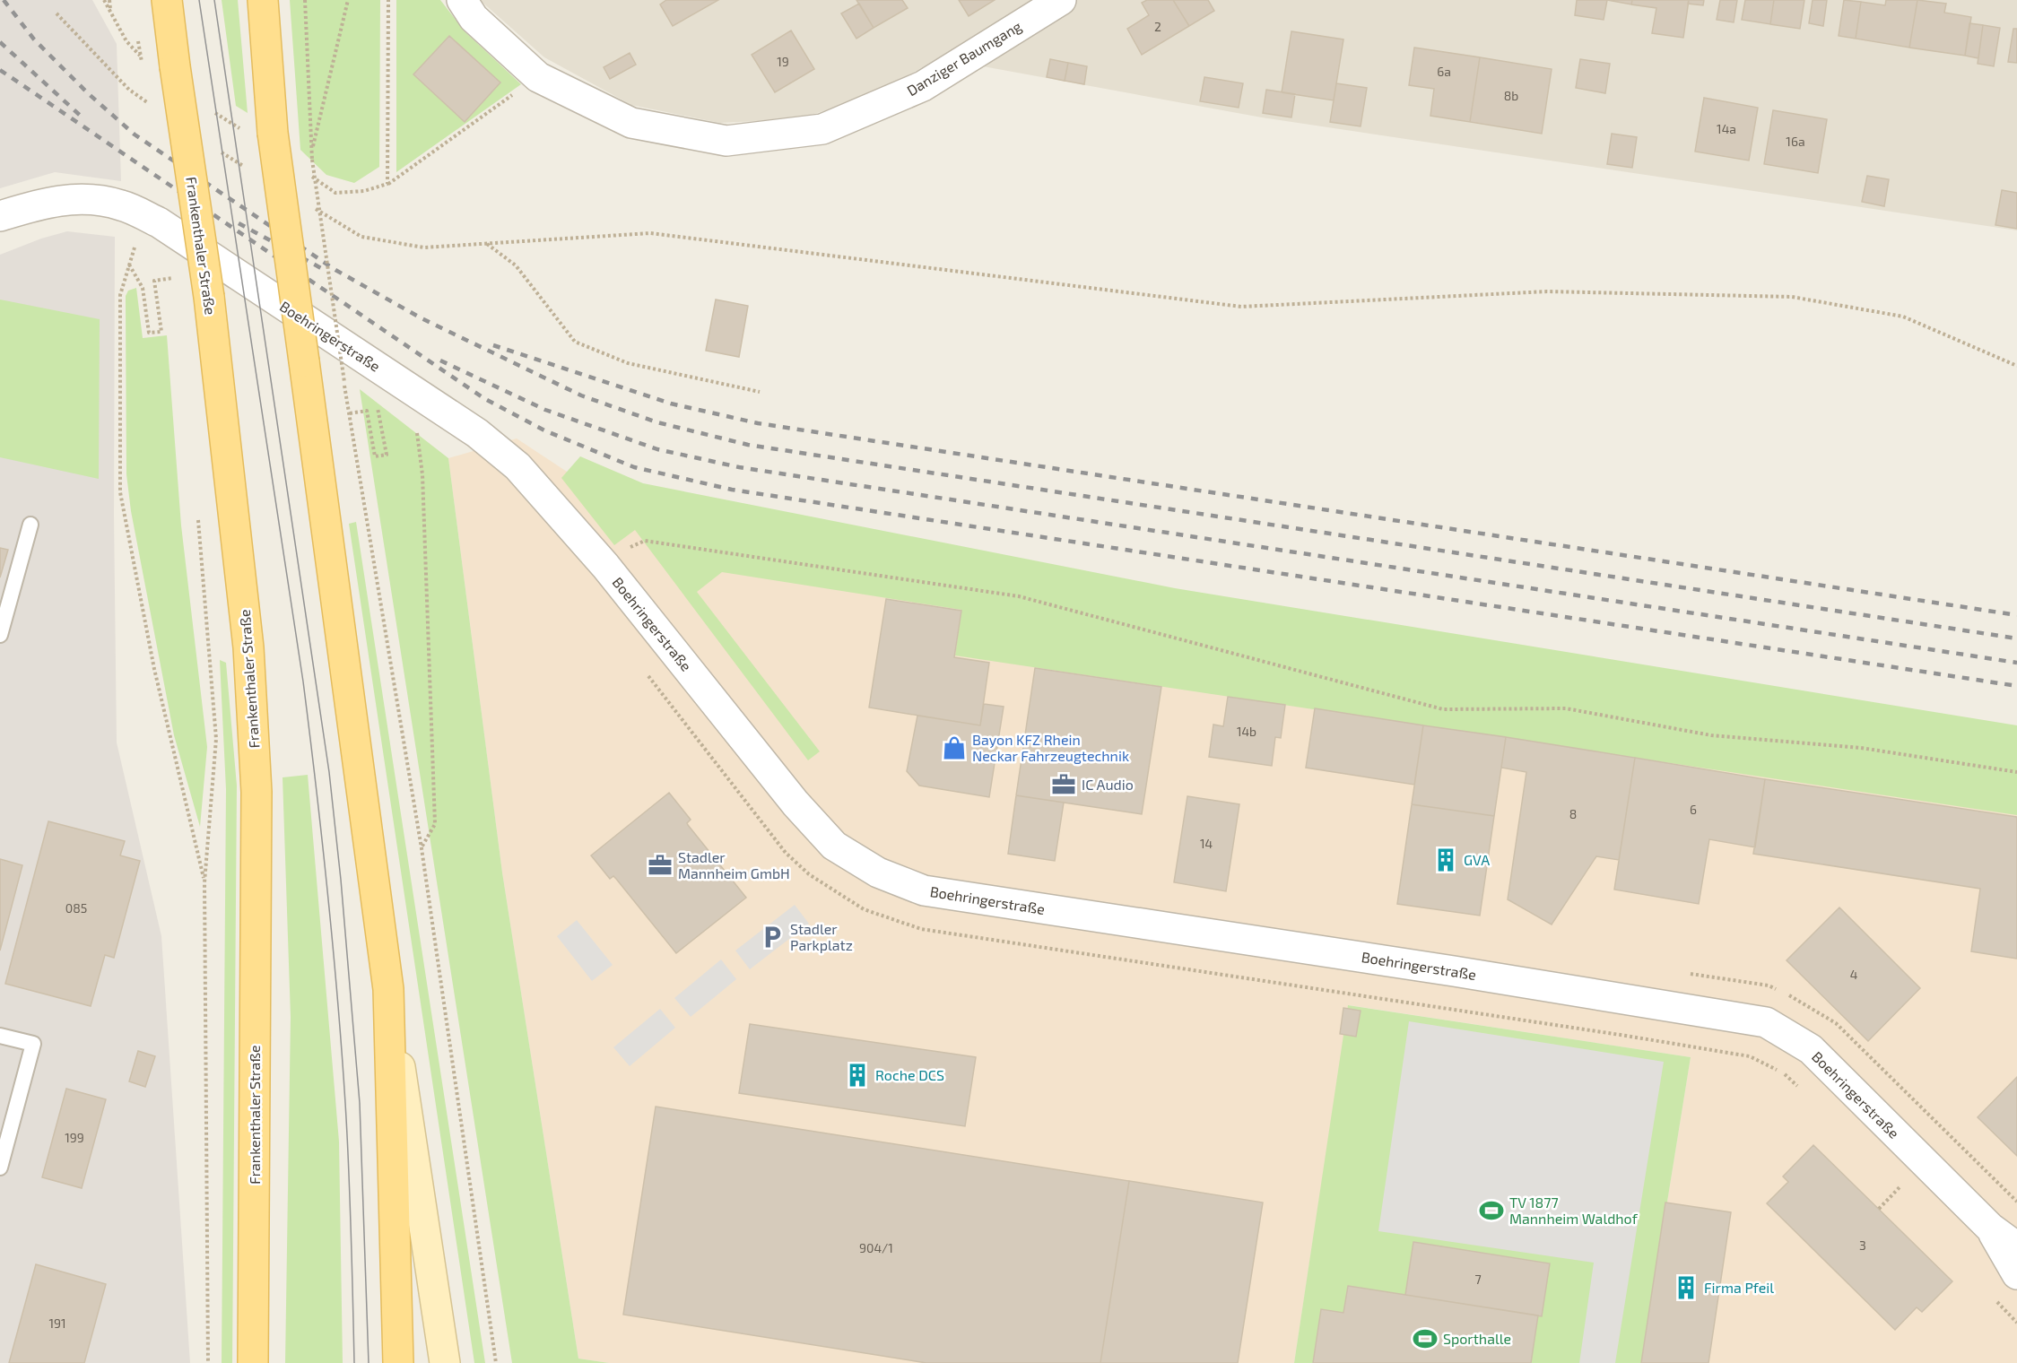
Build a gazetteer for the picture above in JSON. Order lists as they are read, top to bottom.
{
  "streets": {
    "main road": ["Frankenthaler Straße"],
    "street": ["Danziger Baumgang", "Boehringerstraße"]
  },
  "places": {
    "shop": ["Bayon KFZ Rhein Neckar Fahrzeugtechnik"],
    "office": ["IC Audio", "Stadler Mannheim GmbH"],
    "building": ["GVA", "Roche DCS", "Firma Pfeil"],
    "parking": ["Stadler Parkplatz"],
    "sports": ["TV 1877 Mannheim Waldhof", "Sporthalle"]
  },
  "house_numbers": [
    "2",
    "19",
    "6a",
    "8b",
    "14a",
    "16a",
    "14b",
    "6",
    "8",
    "14",
    "085",
    "4",
    "199",
    "3",
    "904/1",
    "7",
    "191"
  ]
}
